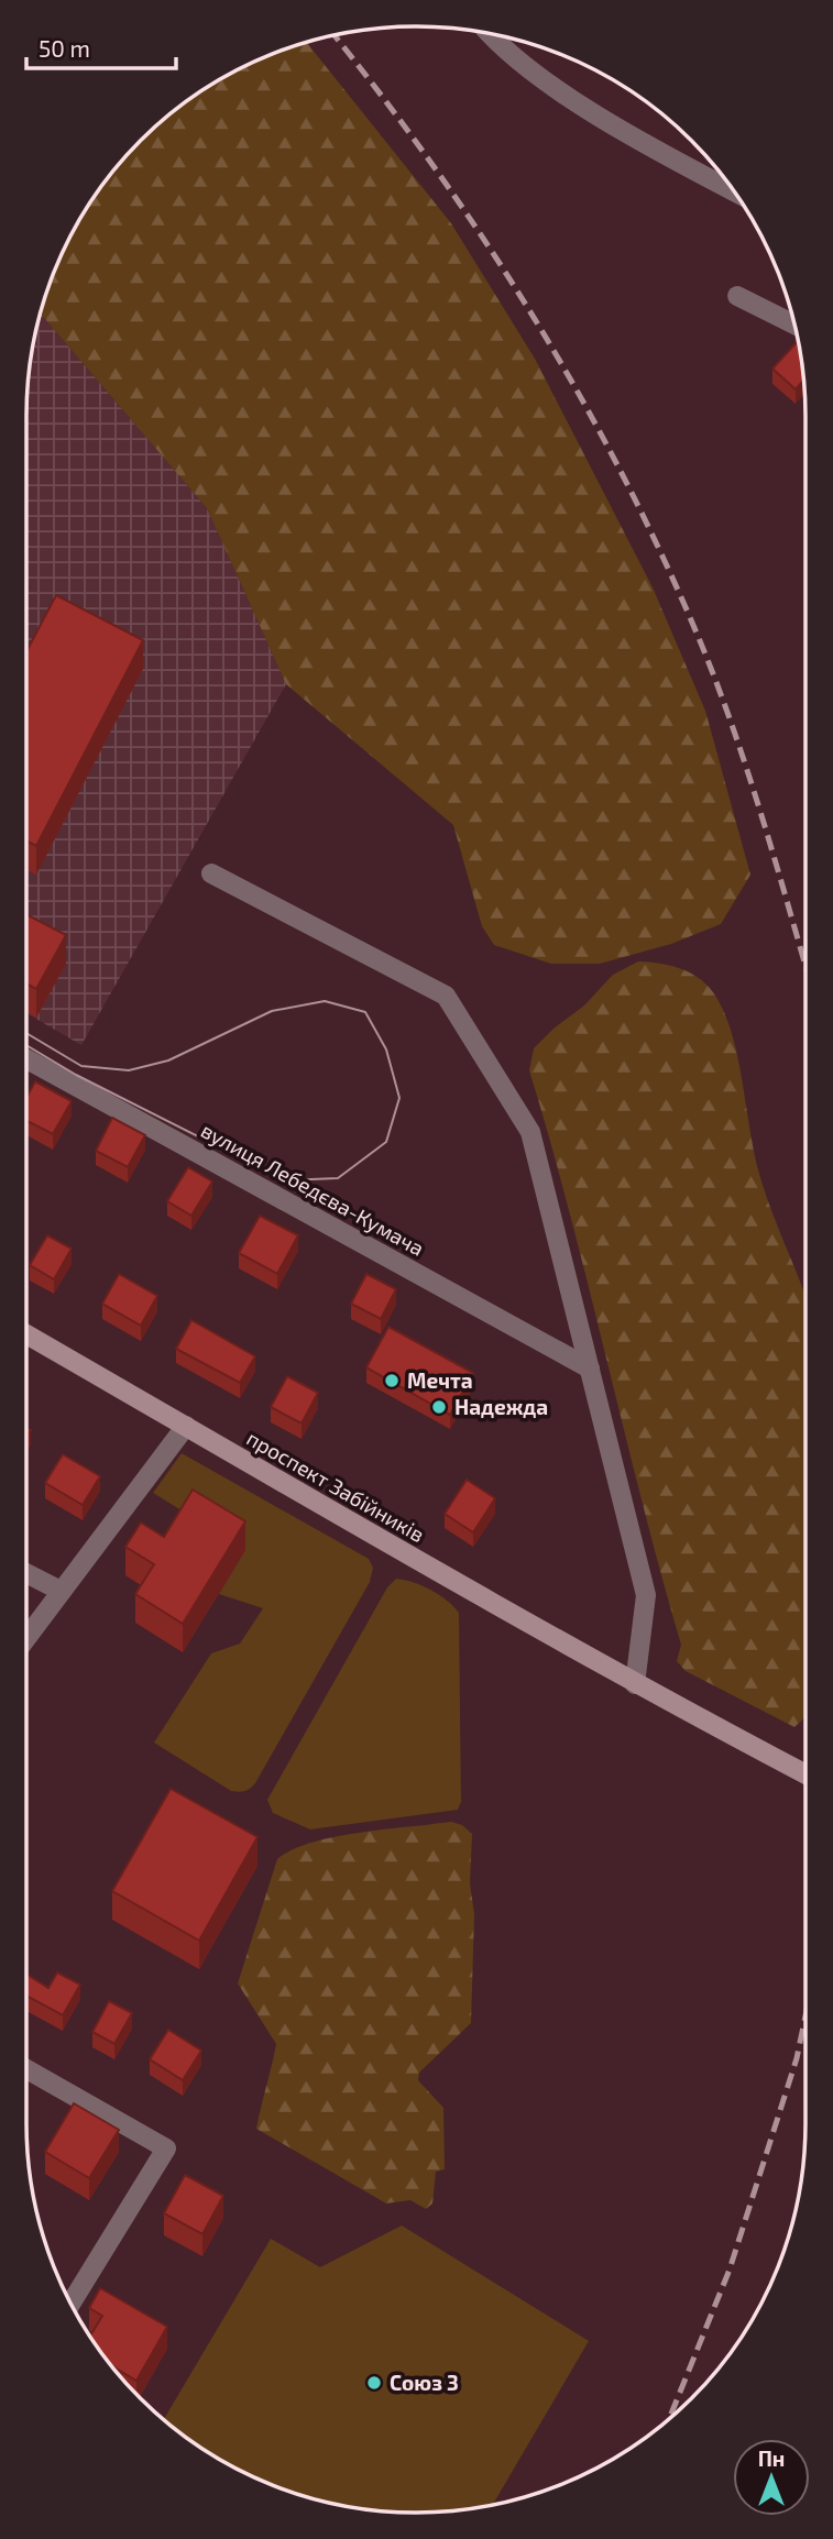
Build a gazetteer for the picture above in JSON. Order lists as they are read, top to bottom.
{
  "streets": {
    "main road": ["проспект Забійників"],
    "street": ["вулиця Лебедєва-Кумача"]
  },
  "places": ["Мечта", "Надежда", "Союз 3"],
  "scale_bar": "50 m",
  "north": "top"
}
